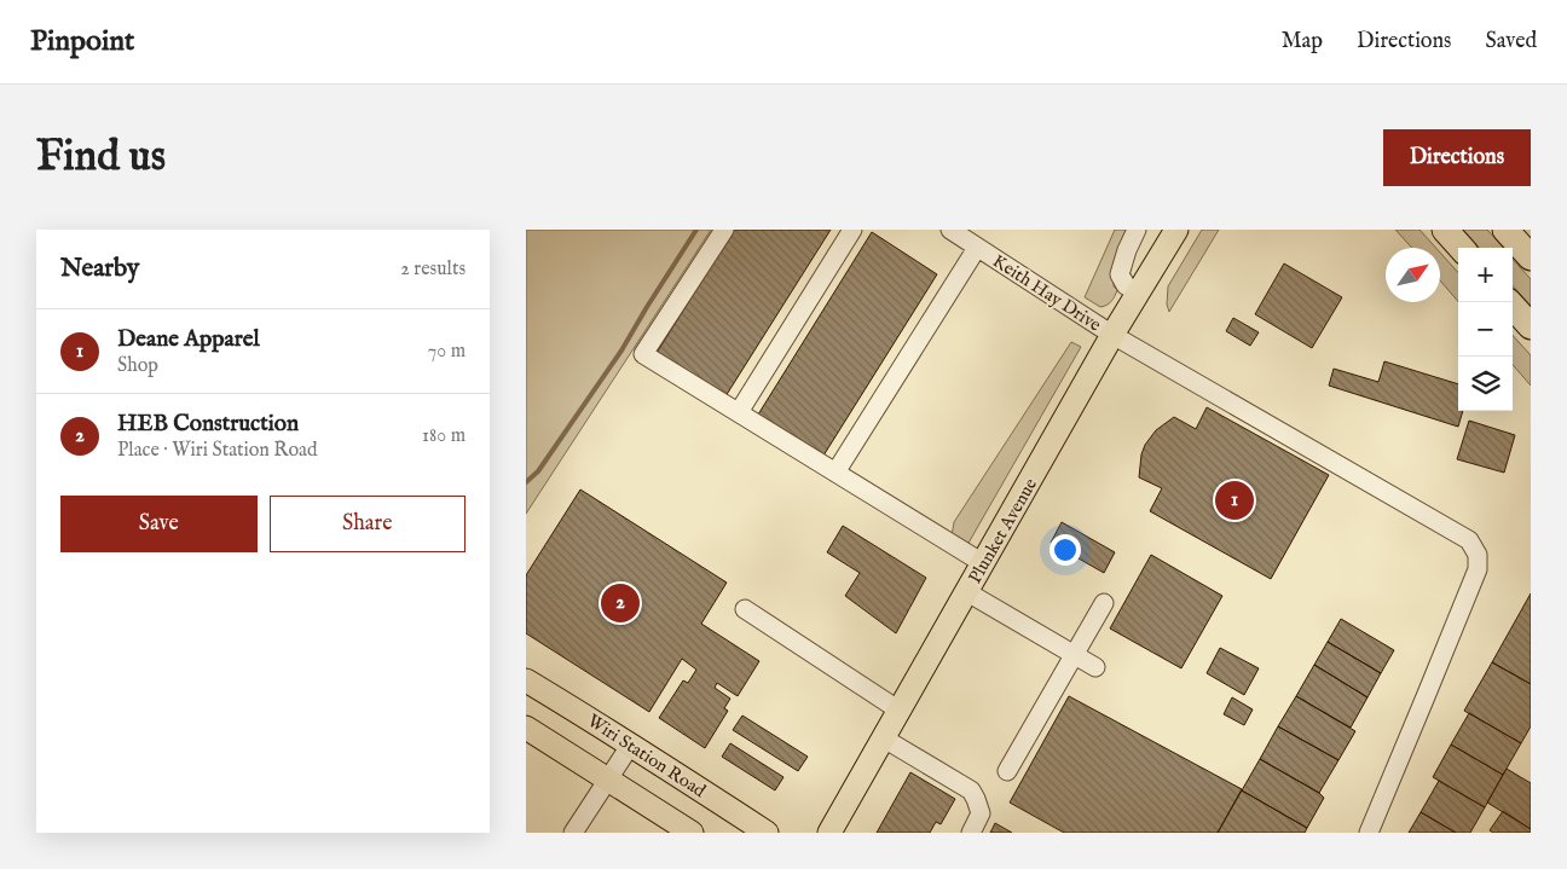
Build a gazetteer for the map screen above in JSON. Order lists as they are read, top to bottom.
{
  "streets": {
    "main road": ["Plunket Avenue", "Wiri Station Road"],
    "street": ["Keith Hay Drive"]
  },
  "crossings": [
    ["Keith Hay Drive", "Plunket Avenue"]
  ],
  "north": "top right",
  "page": {
    "header": "Pinpoint",
    "nav": ["Map", "Directions", "Saved"],
    "buttons": [
      "Directions",
      ["Save", "Share"]
    ],
    "title": "Find us",
    "heading": ["Nearby", "2 results"],
    "map_buttons": ["+", "−"],
    "list": [
      {
        "mark": "1",
        "name": "Deane Apparel",
        "note": "Shop",
        "value": "70 m"
      },
      {
        "mark": "2",
        "name": "HEB Construction",
        "note": "Place · Wiri Station Road",
        "value": "180 m"
      }
    ],
    "pins": ["1", "2"]
  }
}
